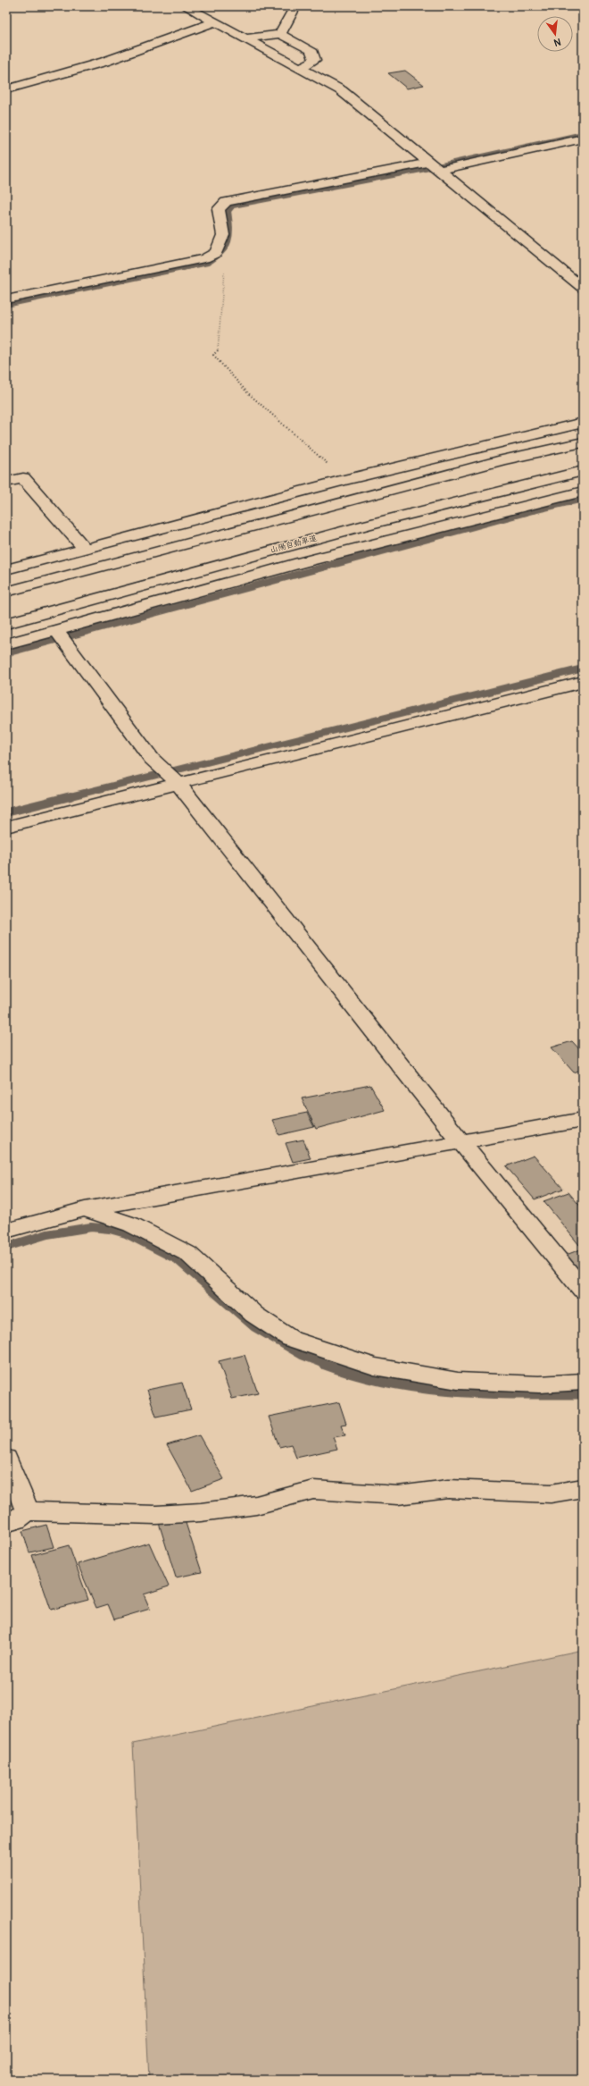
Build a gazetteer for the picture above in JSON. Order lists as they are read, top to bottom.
{
  "streets": {
    "main road": ["山陽自動車道"]
  },
  "north": "bottom"
}
